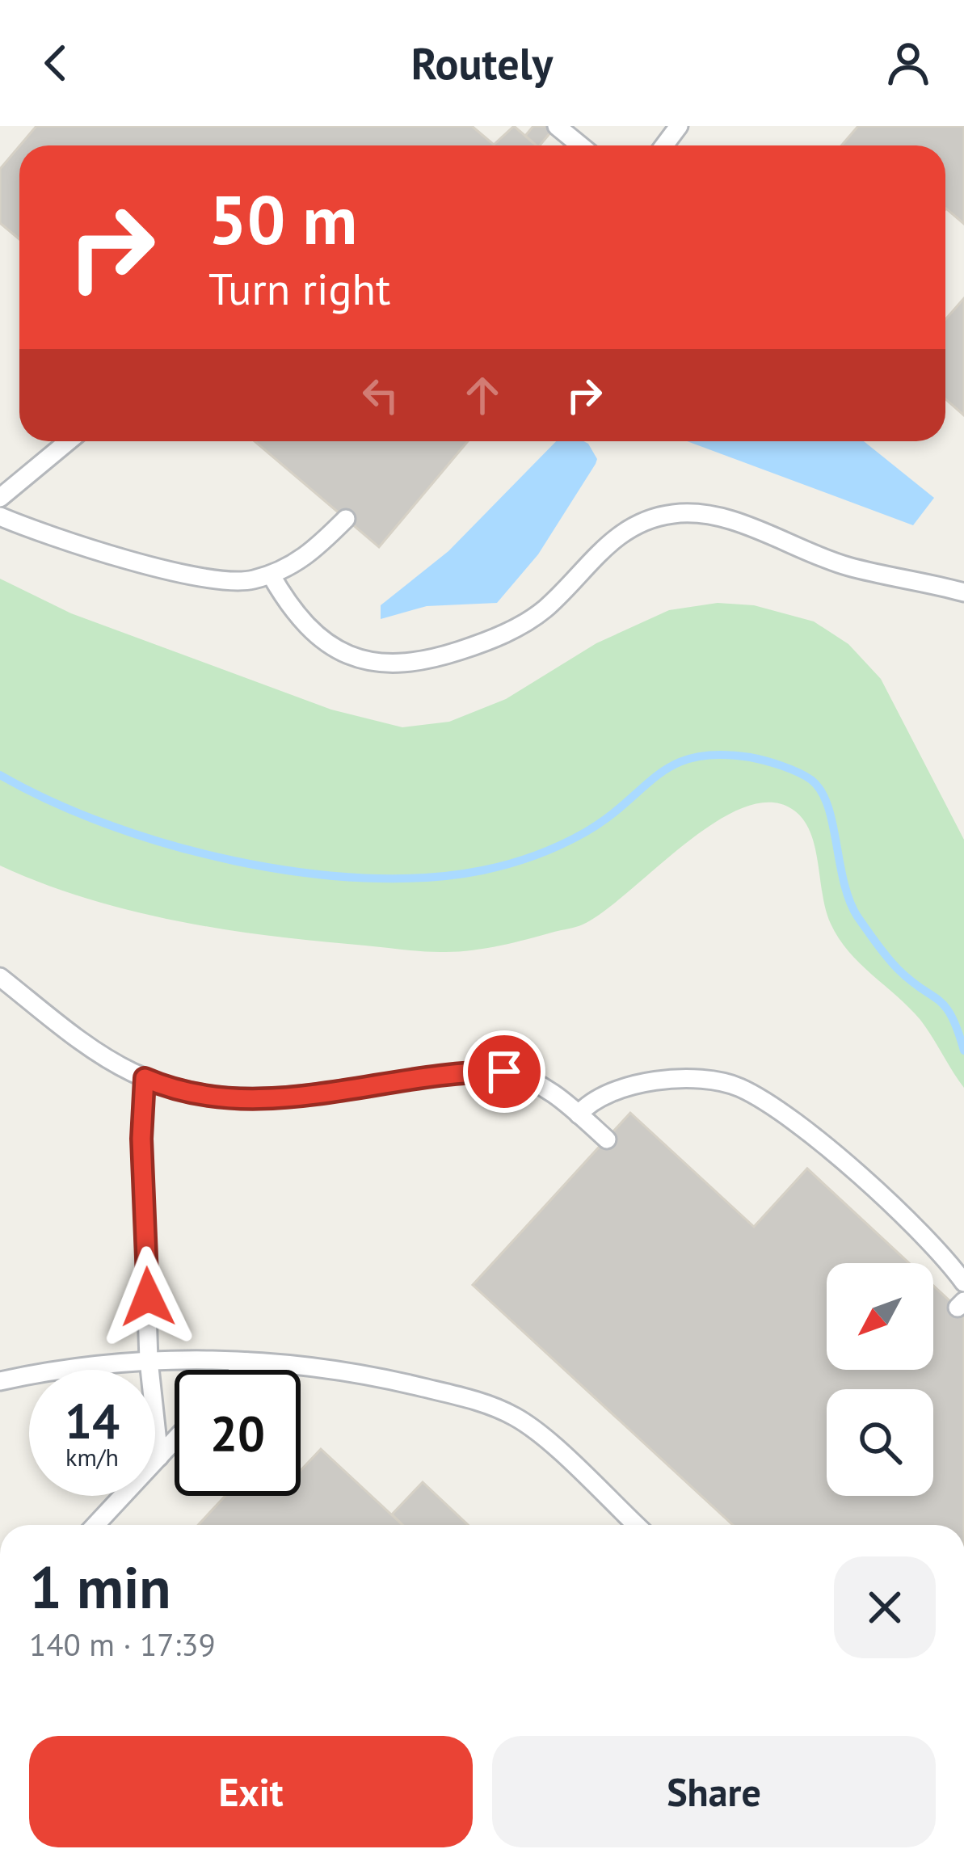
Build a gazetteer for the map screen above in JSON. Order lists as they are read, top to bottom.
{
  "north": "bottom left",
  "page": {
    "header": "Routely",
    "turn": ["50 m", "Turn right"],
    "speed": "14 km/h",
    "limit": "20",
    "heading": ["1 min", "140 m · 17:39"],
    "buttons": ["Exit", "Share"]
  }
}
